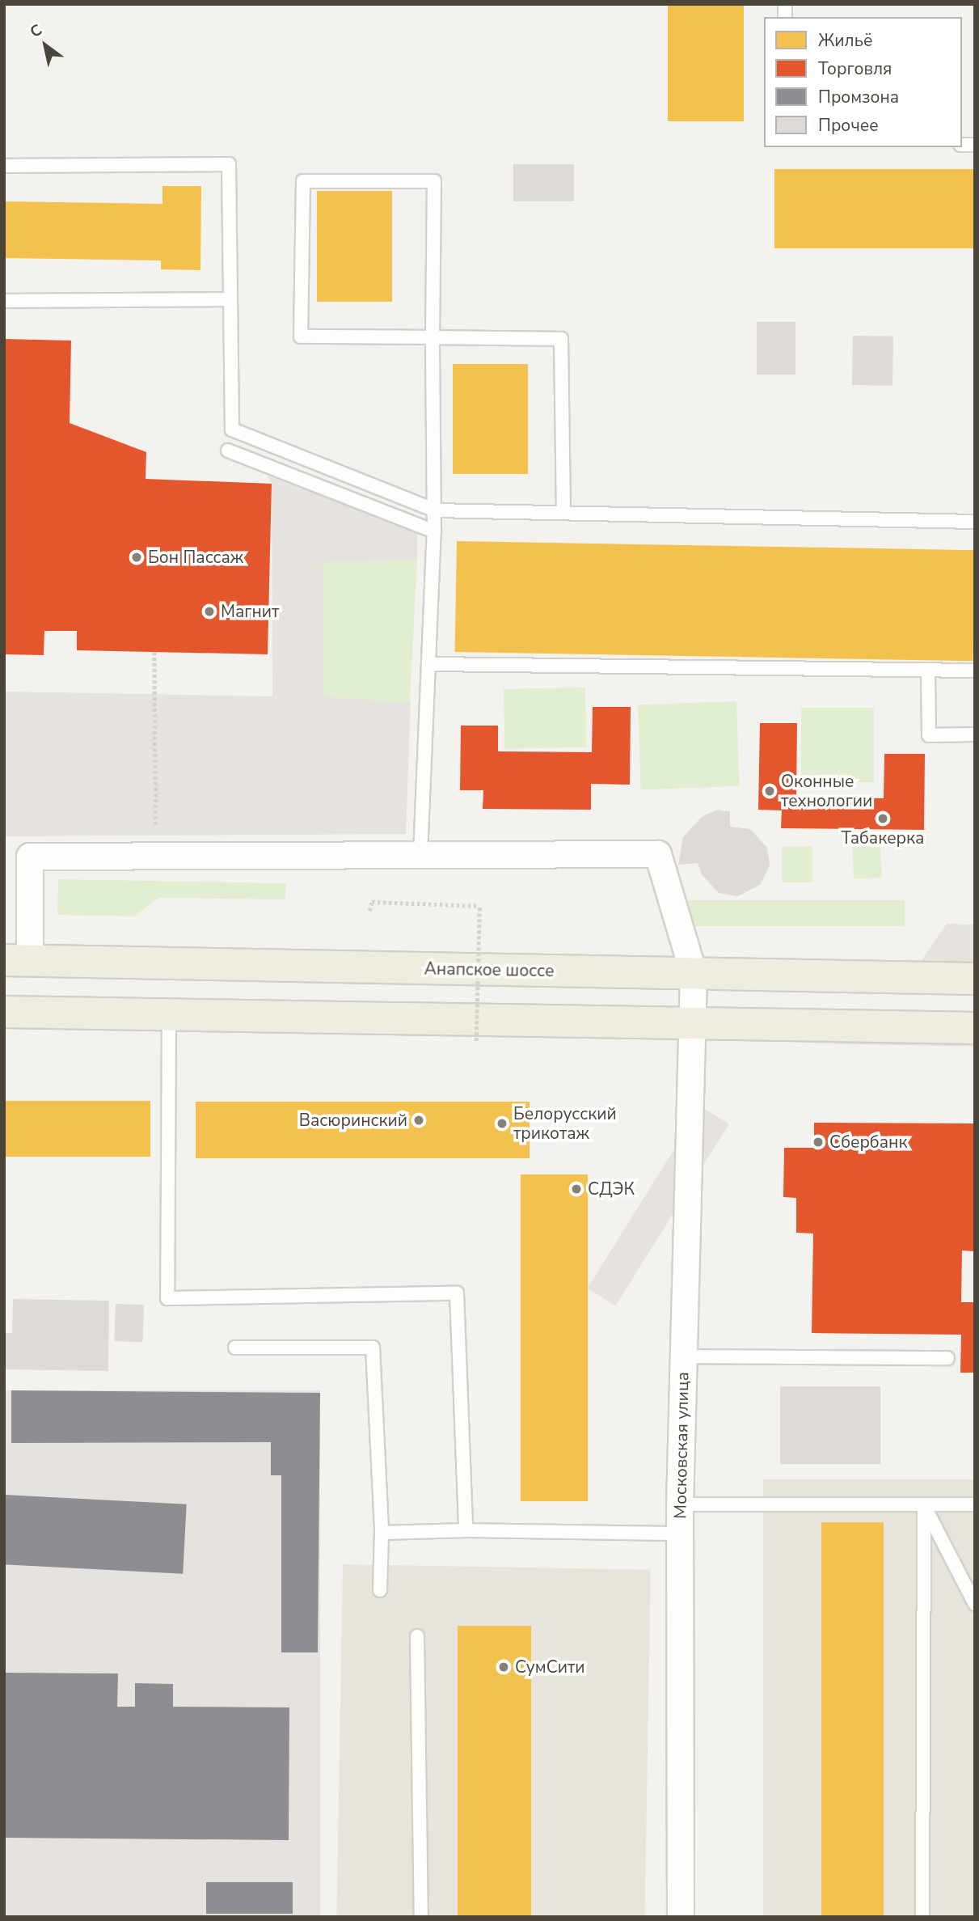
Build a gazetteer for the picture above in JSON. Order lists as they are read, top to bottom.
{
  "streets": {
    "highway": ["Анапское шоссе"],
    "street": ["Московская улица"]
  },
  "crossings": [
    ["Анапское шоссе", "Московская улица"]
  ],
  "places": [
    "Бон Пассаж",
    "Магнит",
    "Оконные технологии",
    "Табакерка",
    "Васюринский",
    "Белорусский трикотаж",
    "Сбербанк",
    "СДЭК",
    "СумСити"
  ],
  "legend": [
    "Жильё",
    "Торговля",
    "Промзона",
    "Прочее"
  ],
  "north": "top left"
}
